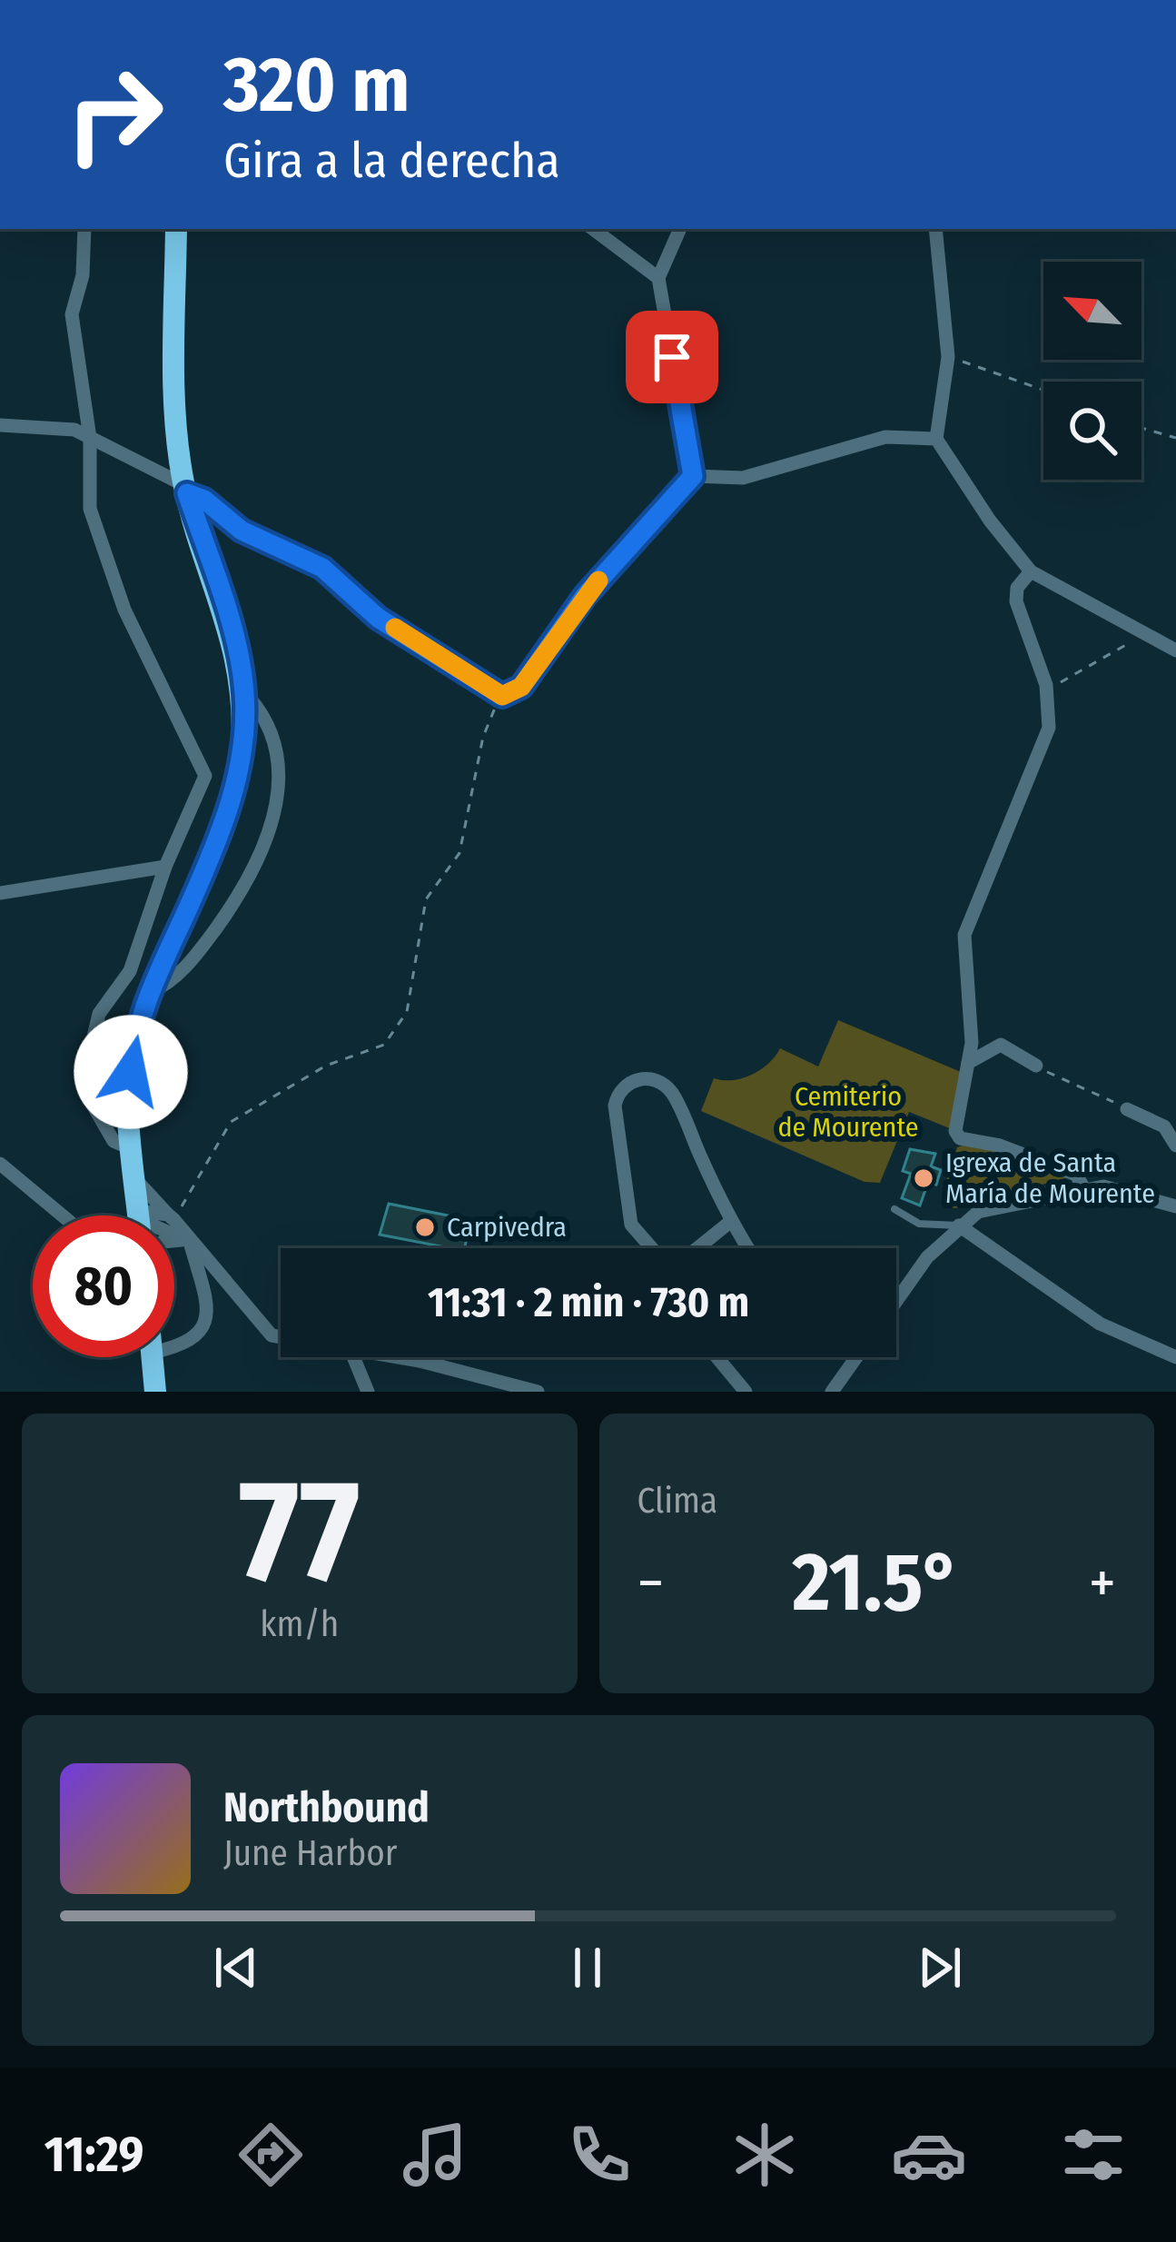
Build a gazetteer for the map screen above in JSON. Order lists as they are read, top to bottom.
{
  "parks": ["Cemiterio de Mourente"],
  "places": ["Igrexa de Santa María de Mourente", "Carpivedra"],
  "north": "top left",
  "page": {
    "turn": ["320 m", "Gira a la derecha"],
    "limit": "80",
    "trip": "11:31 · 2 min · 730 m",
    "tile": [
      ["77", "km/h"],
      "Clima"
    ],
    "heat": ["−", "21.5°", "+"],
    "song": ["Northbound", "June Harbor"],
    "tabs": "11:29"
  }
}
